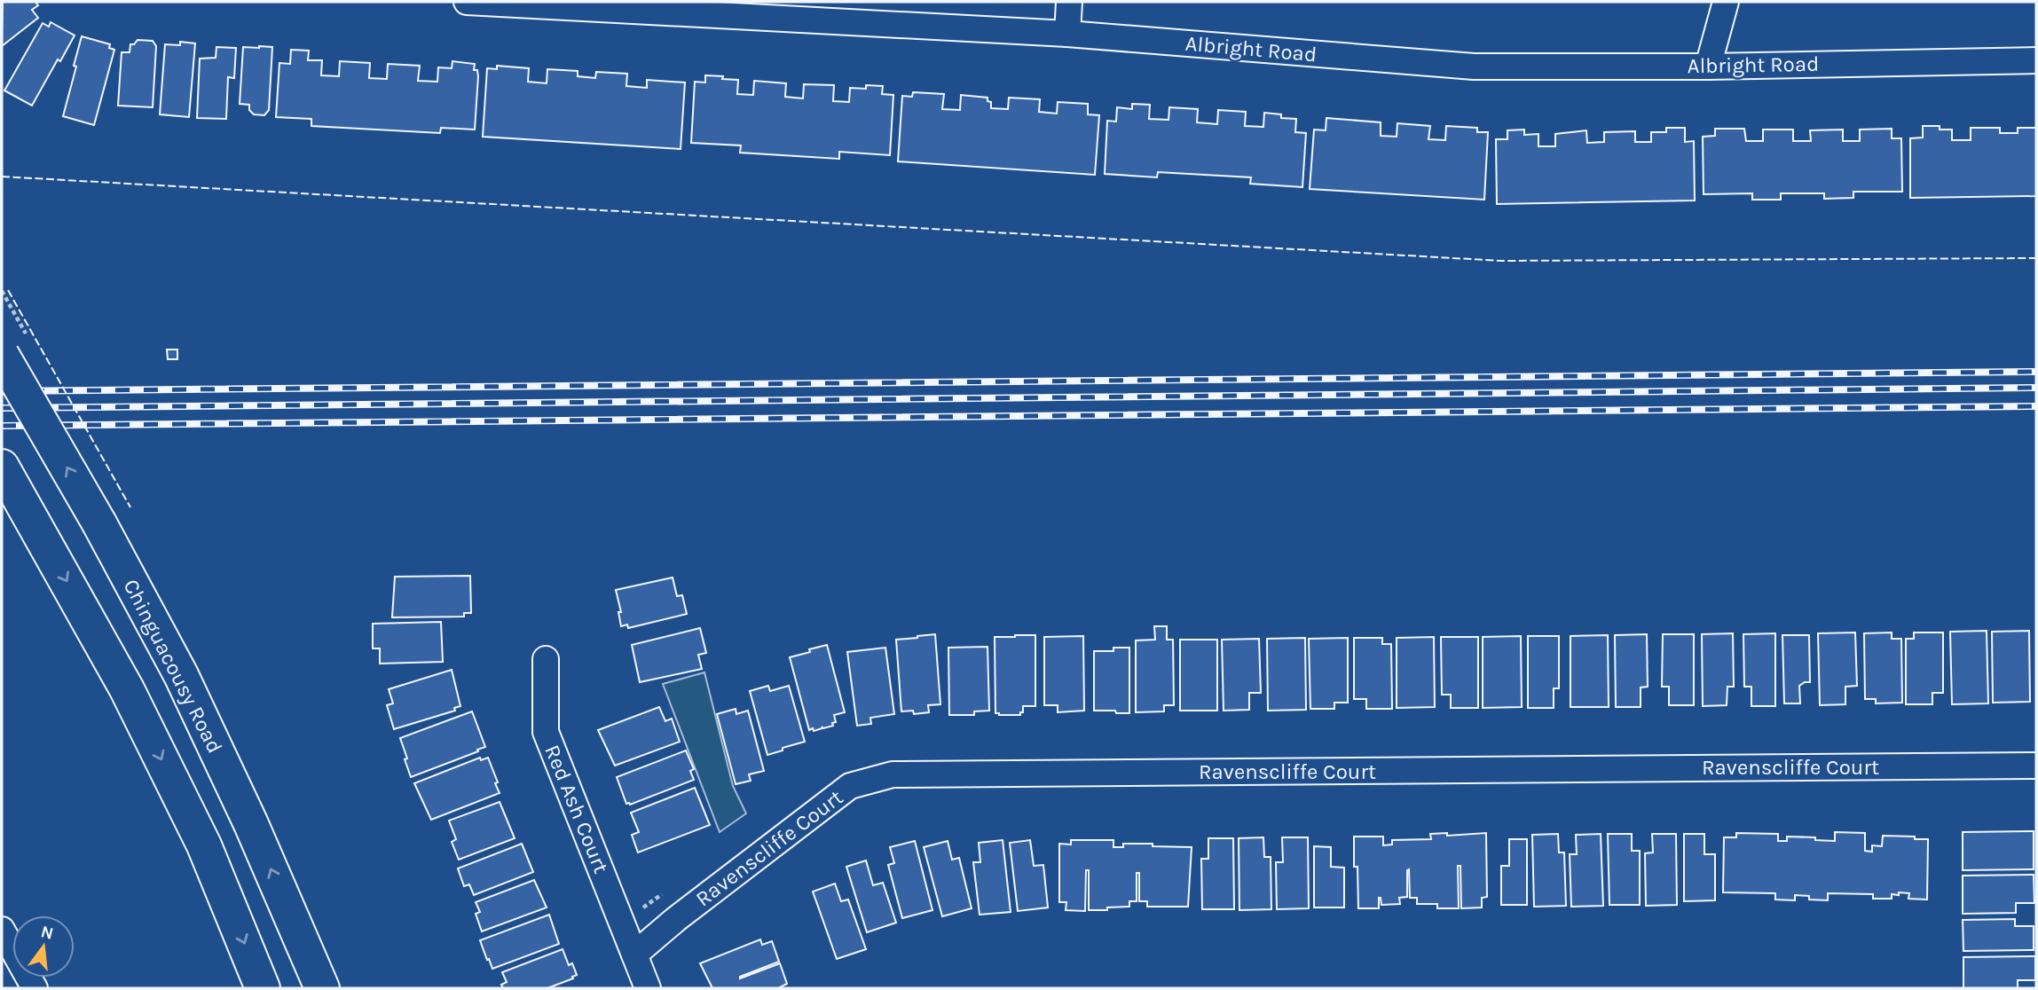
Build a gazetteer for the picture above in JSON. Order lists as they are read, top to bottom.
{
  "streets": {
    "main road": ["Chinguacousy Road"],
    "street": ["Albright Road", "Ravenscliffe Court", "Red Ash Court"]
  },
  "crossings": [
    ["Ravenscliffe Court", "Red Ash Court"]
  ],
  "north": "top"
}
